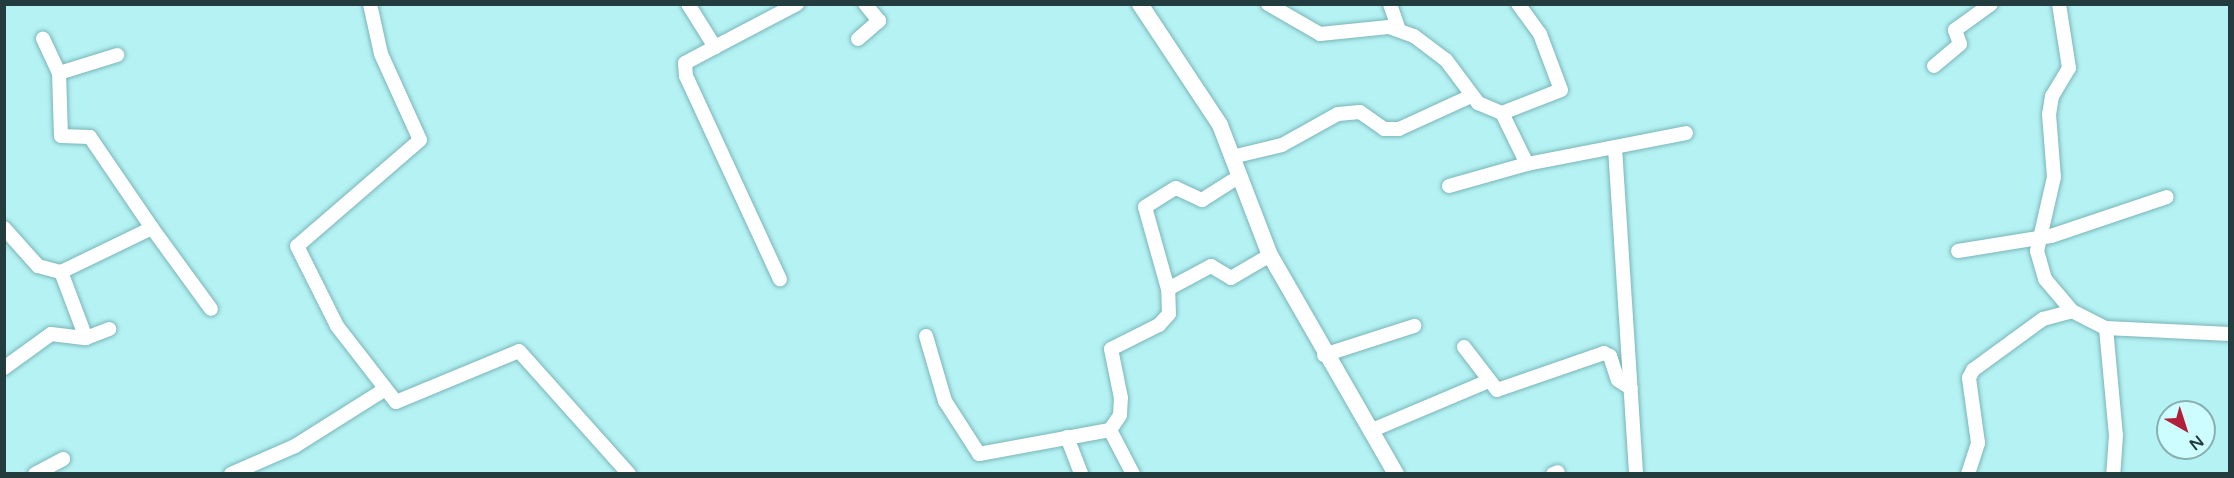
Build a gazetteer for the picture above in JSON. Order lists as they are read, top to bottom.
{
  "north": "bottom right"
}
